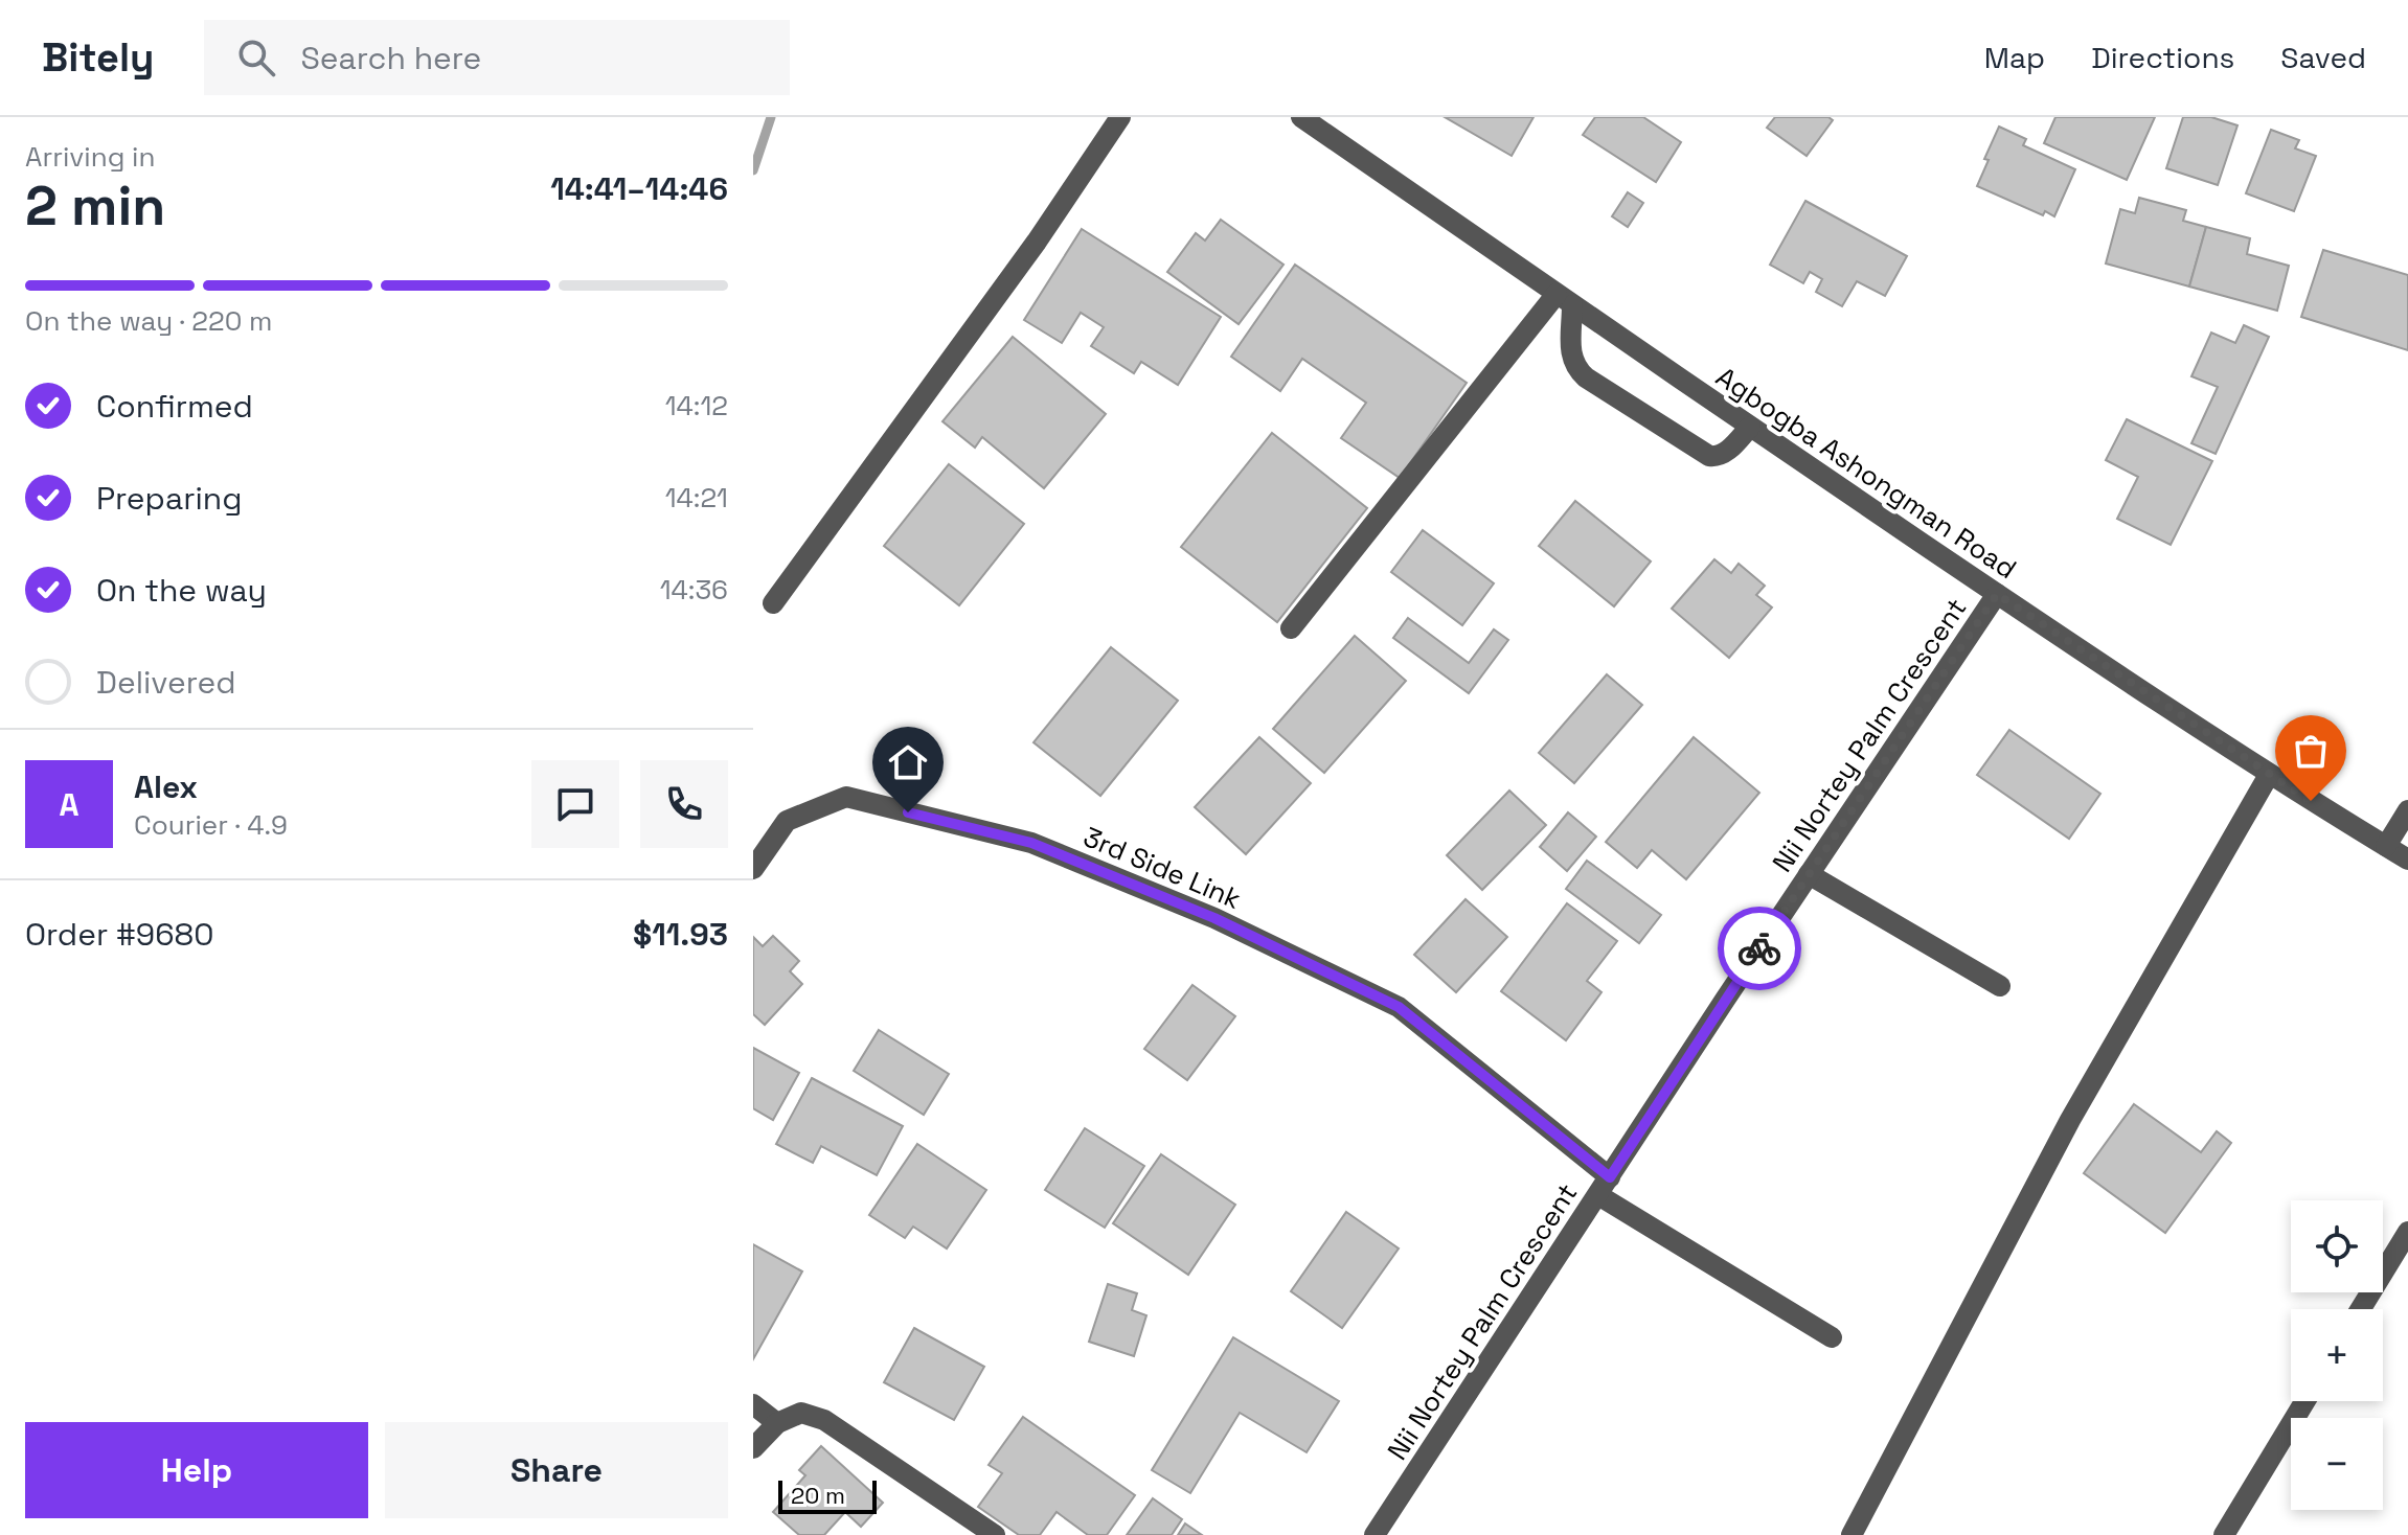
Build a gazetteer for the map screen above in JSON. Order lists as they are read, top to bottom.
{
  "streets": {
    "street": ["Agbogba Ashongman Road", "Nii Nortey Palm Crescent", "3rd Side Link"]
  },
  "crossings": [
    ["Agbogba Ashongman Road", "Nii Nortey Palm Crescent"],
    ["Nii Nortey Palm Crescent", "3rd Side Link"]
  ],
  "scale_bar": "20 m",
  "page": {
    "header": "Bitely",
    "search": "Search here",
    "nav": ["Map", "Directions", "Saved"],
    "heading": ["2 min", "Arriving in", "14:41–14:46"],
    "panel": [
      "Alex",
      "Courier · 4.9",
      "Order #9680",
      "$11.93"
    ],
    "bar": "On the way · 220 m",
    "list": [
      ["Confirmed", "14:12"],
      ["Preparing", "14:21"],
      ["On the way", "14:36"],
      "Delivered"
    ],
    "round": "A",
    "map_buttons": ["+", "−"],
    "buttons": ["Help", "Share"],
    "scale": "20 m"
  }
}
